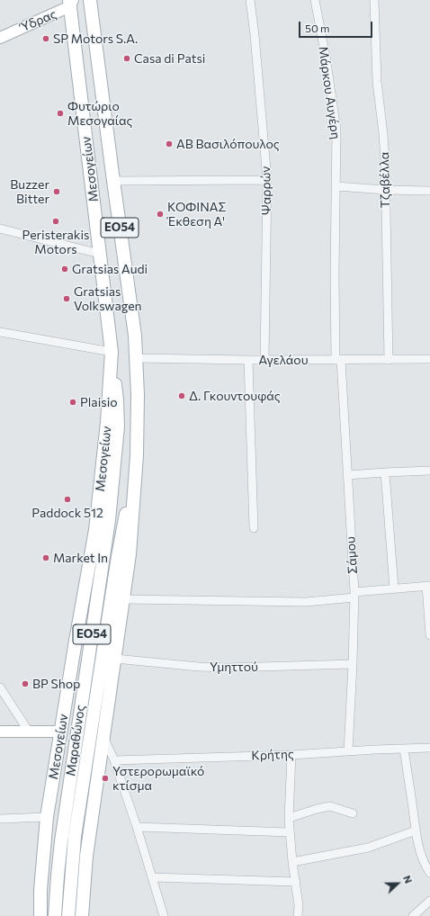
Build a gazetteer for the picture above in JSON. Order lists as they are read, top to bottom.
{
  "streets": {
    "main road": ["Μεσογείων", "ΕΟ54", "Μαραθώνος"],
    "street": [
      "Ύδρας",
      "Μάρκου Αυγέρη",
      "Τζαβέλλα",
      "Ψαρρών",
      "Αγελάου",
      "Σάμου",
      "Υμηττού",
      "Κρήτης"
    ]
  },
  "crossings": [
    ["Ύδρας", "Μεσογείων"],
    ["Μάρκου Αυγέρη", "Αγελάου"],
    ["Μάρκου Αυγέρη", "Σάμου"],
    ["Μεσογείων", "Αγελάου"],
    ["Μεσογείων", "Υμηττού"],
    ["Μεσογείων", "Μαραθώνος"],
    ["Τζαβέλλα", "Αγελάου"],
    ["Ψαρρών", "Αγελάου"],
    ["Αγελάου", "Σάμου"],
    ["Σάμου", "Υμηττού"],
    ["Σάμου", "Κρήτης"]
  ],
  "places": [
    "SP Motors S.A.",
    "Casa di Patsi",
    "Φυτώριο Μεσογαίας",
    "ΑΒ Βασιλόπουλος",
    "Buzzer Bitter",
    "ΚΟΦΙΝΑΣ Έκθεση Α'",
    "Peristerakis Motors",
    "Gratsias Audi",
    "Gratsias Volkswagen",
    "Δ. Γκουντουφάς",
    "Plaisio",
    "Paddock 512",
    "Market In",
    "BP Shop",
    "Υστερορωμαϊκό κτίσμα"
  ],
  "scale_bar": "50 m",
  "north": "right"
}
